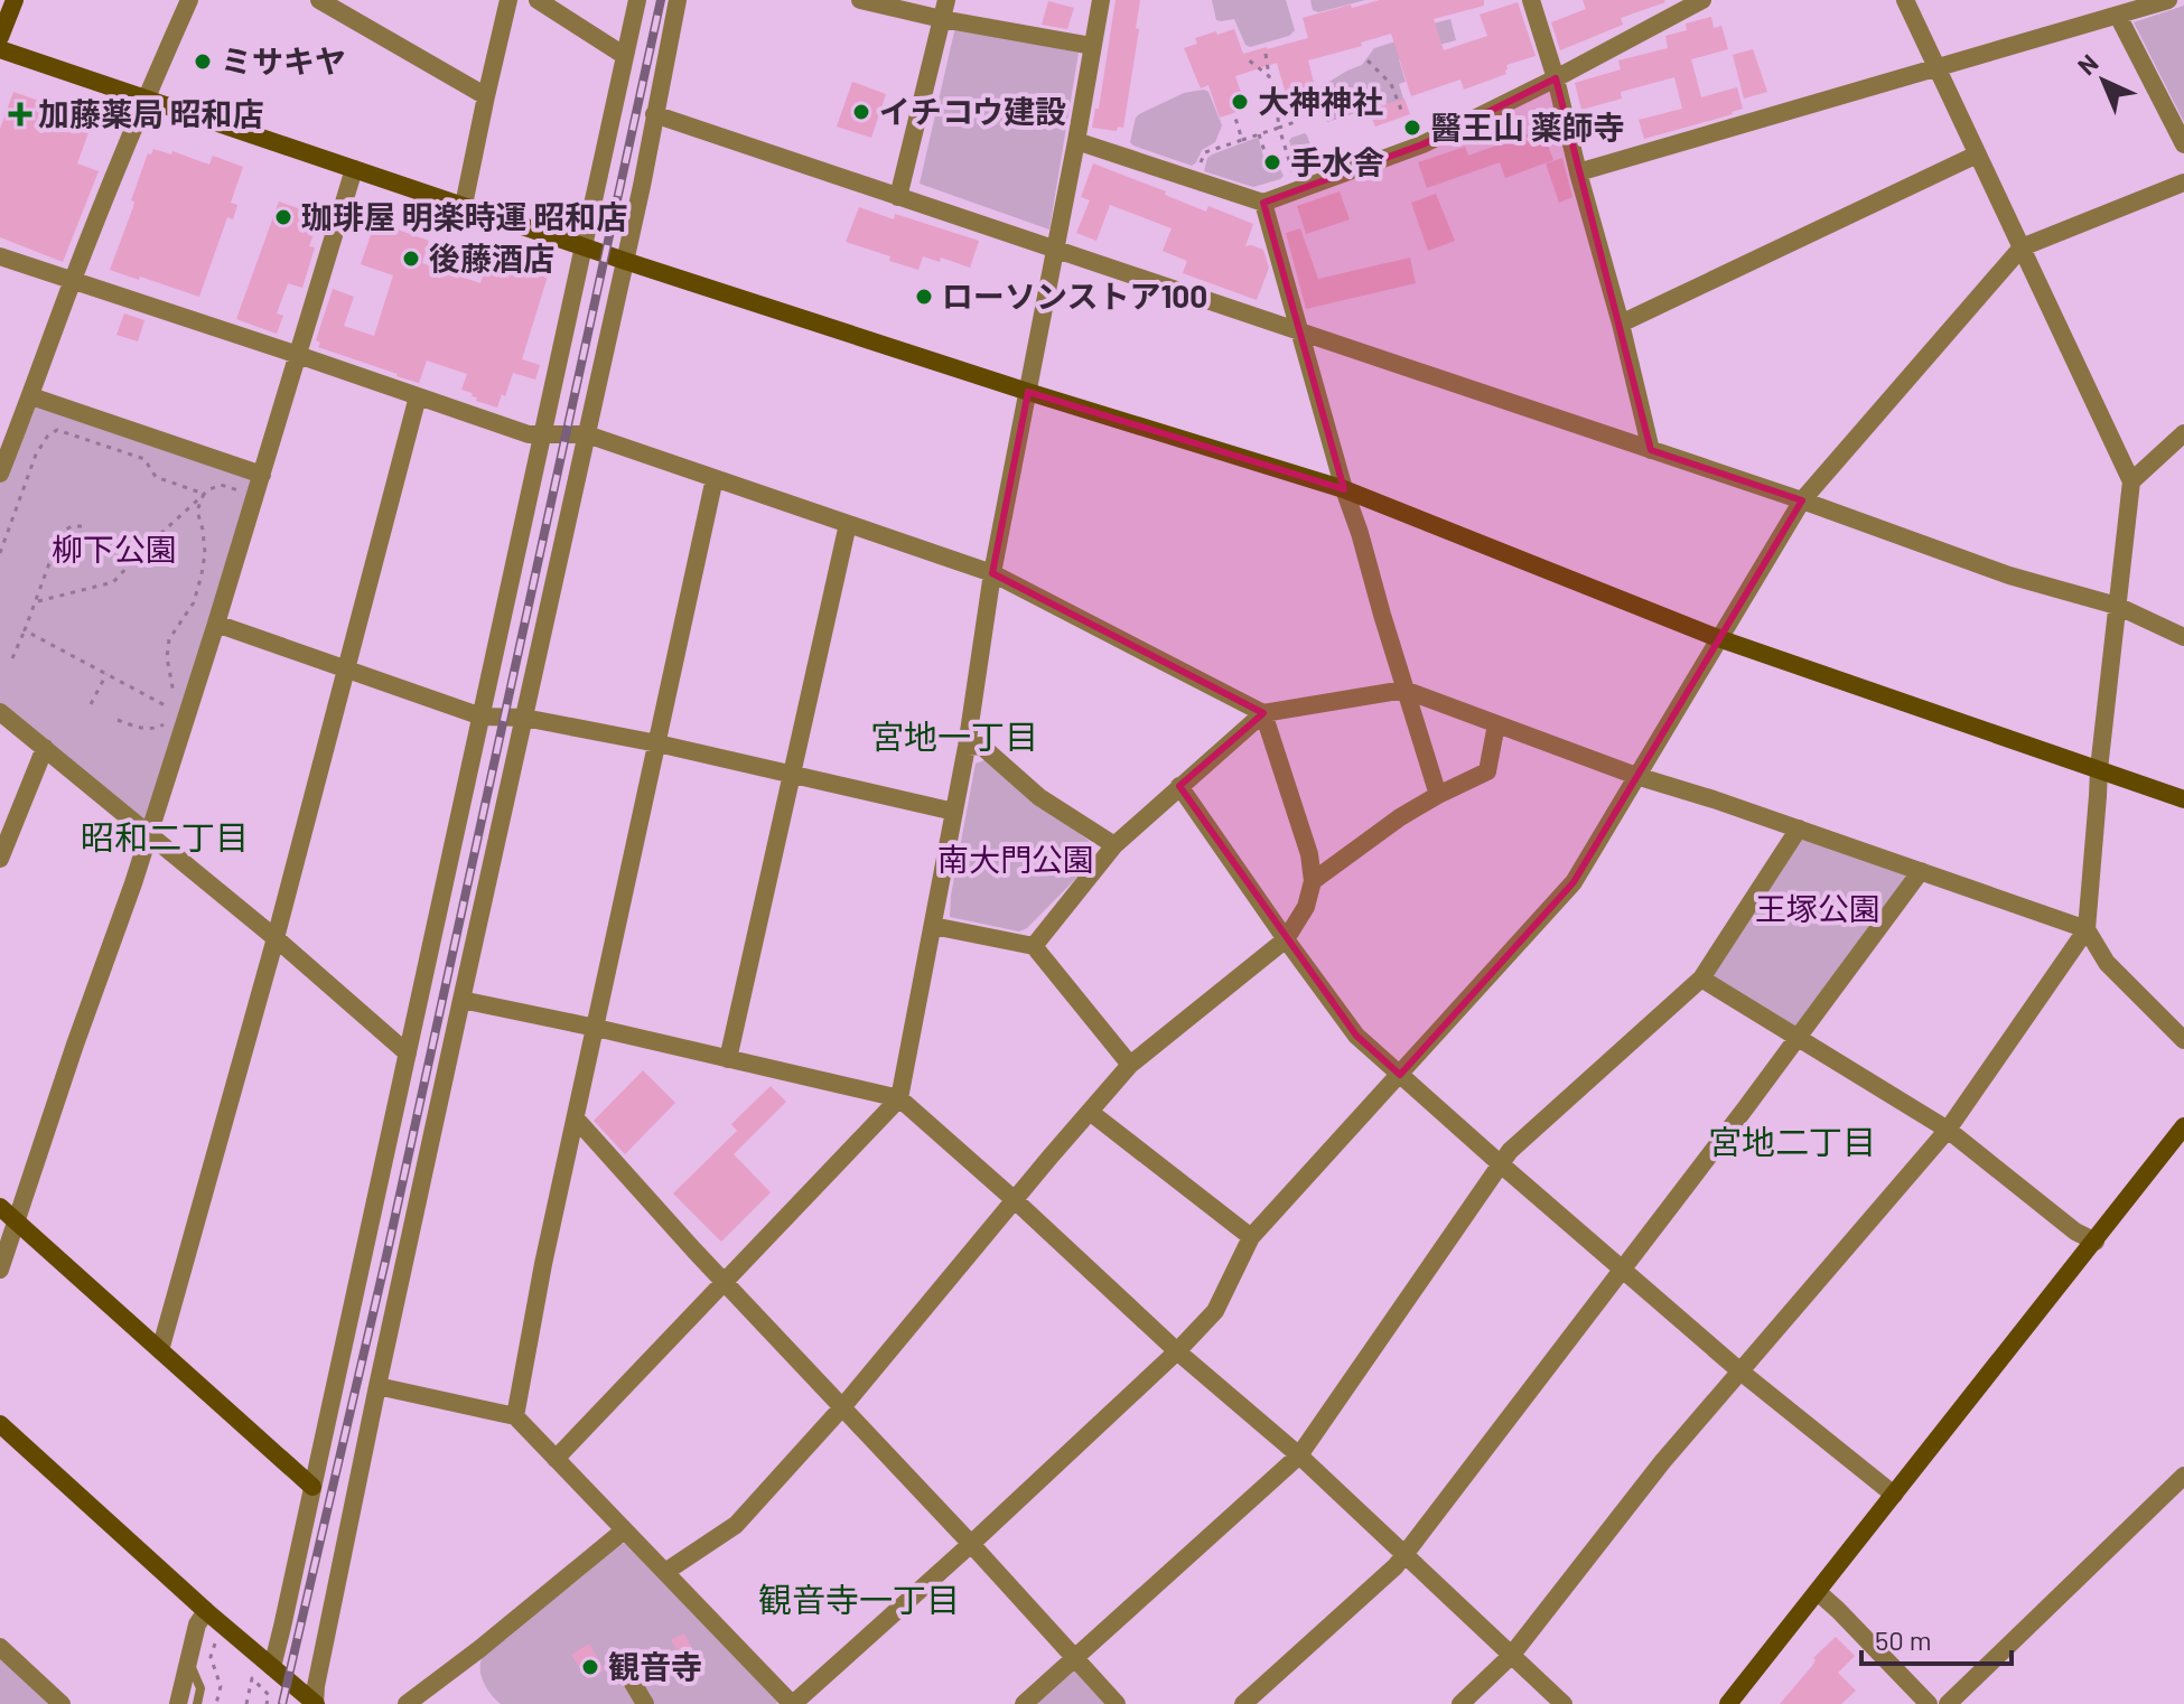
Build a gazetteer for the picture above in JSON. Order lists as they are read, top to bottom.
{
  "districts": [
    "宮地一丁目",
    "昭和二丁目",
    "宮地二丁目",
    "観音寺一丁目"
  ],
  "parks": ["柳下公園", "南大門公園", "王塚公園"],
  "places": {
    "other": [
      "ミサキヤ",
      "大神神社",
      "イチコウ建設",
      "醫王山 薬師寺",
      "手水舎",
      "珈琲屋 明楽時運 昭和店",
      "後藤酒店",
      "ローソンストア100",
      "観音寺"
    ],
    "health": ["加藤薬局 昭和店"]
  },
  "scale_bar": "50 m",
  "north": "top left"
}
